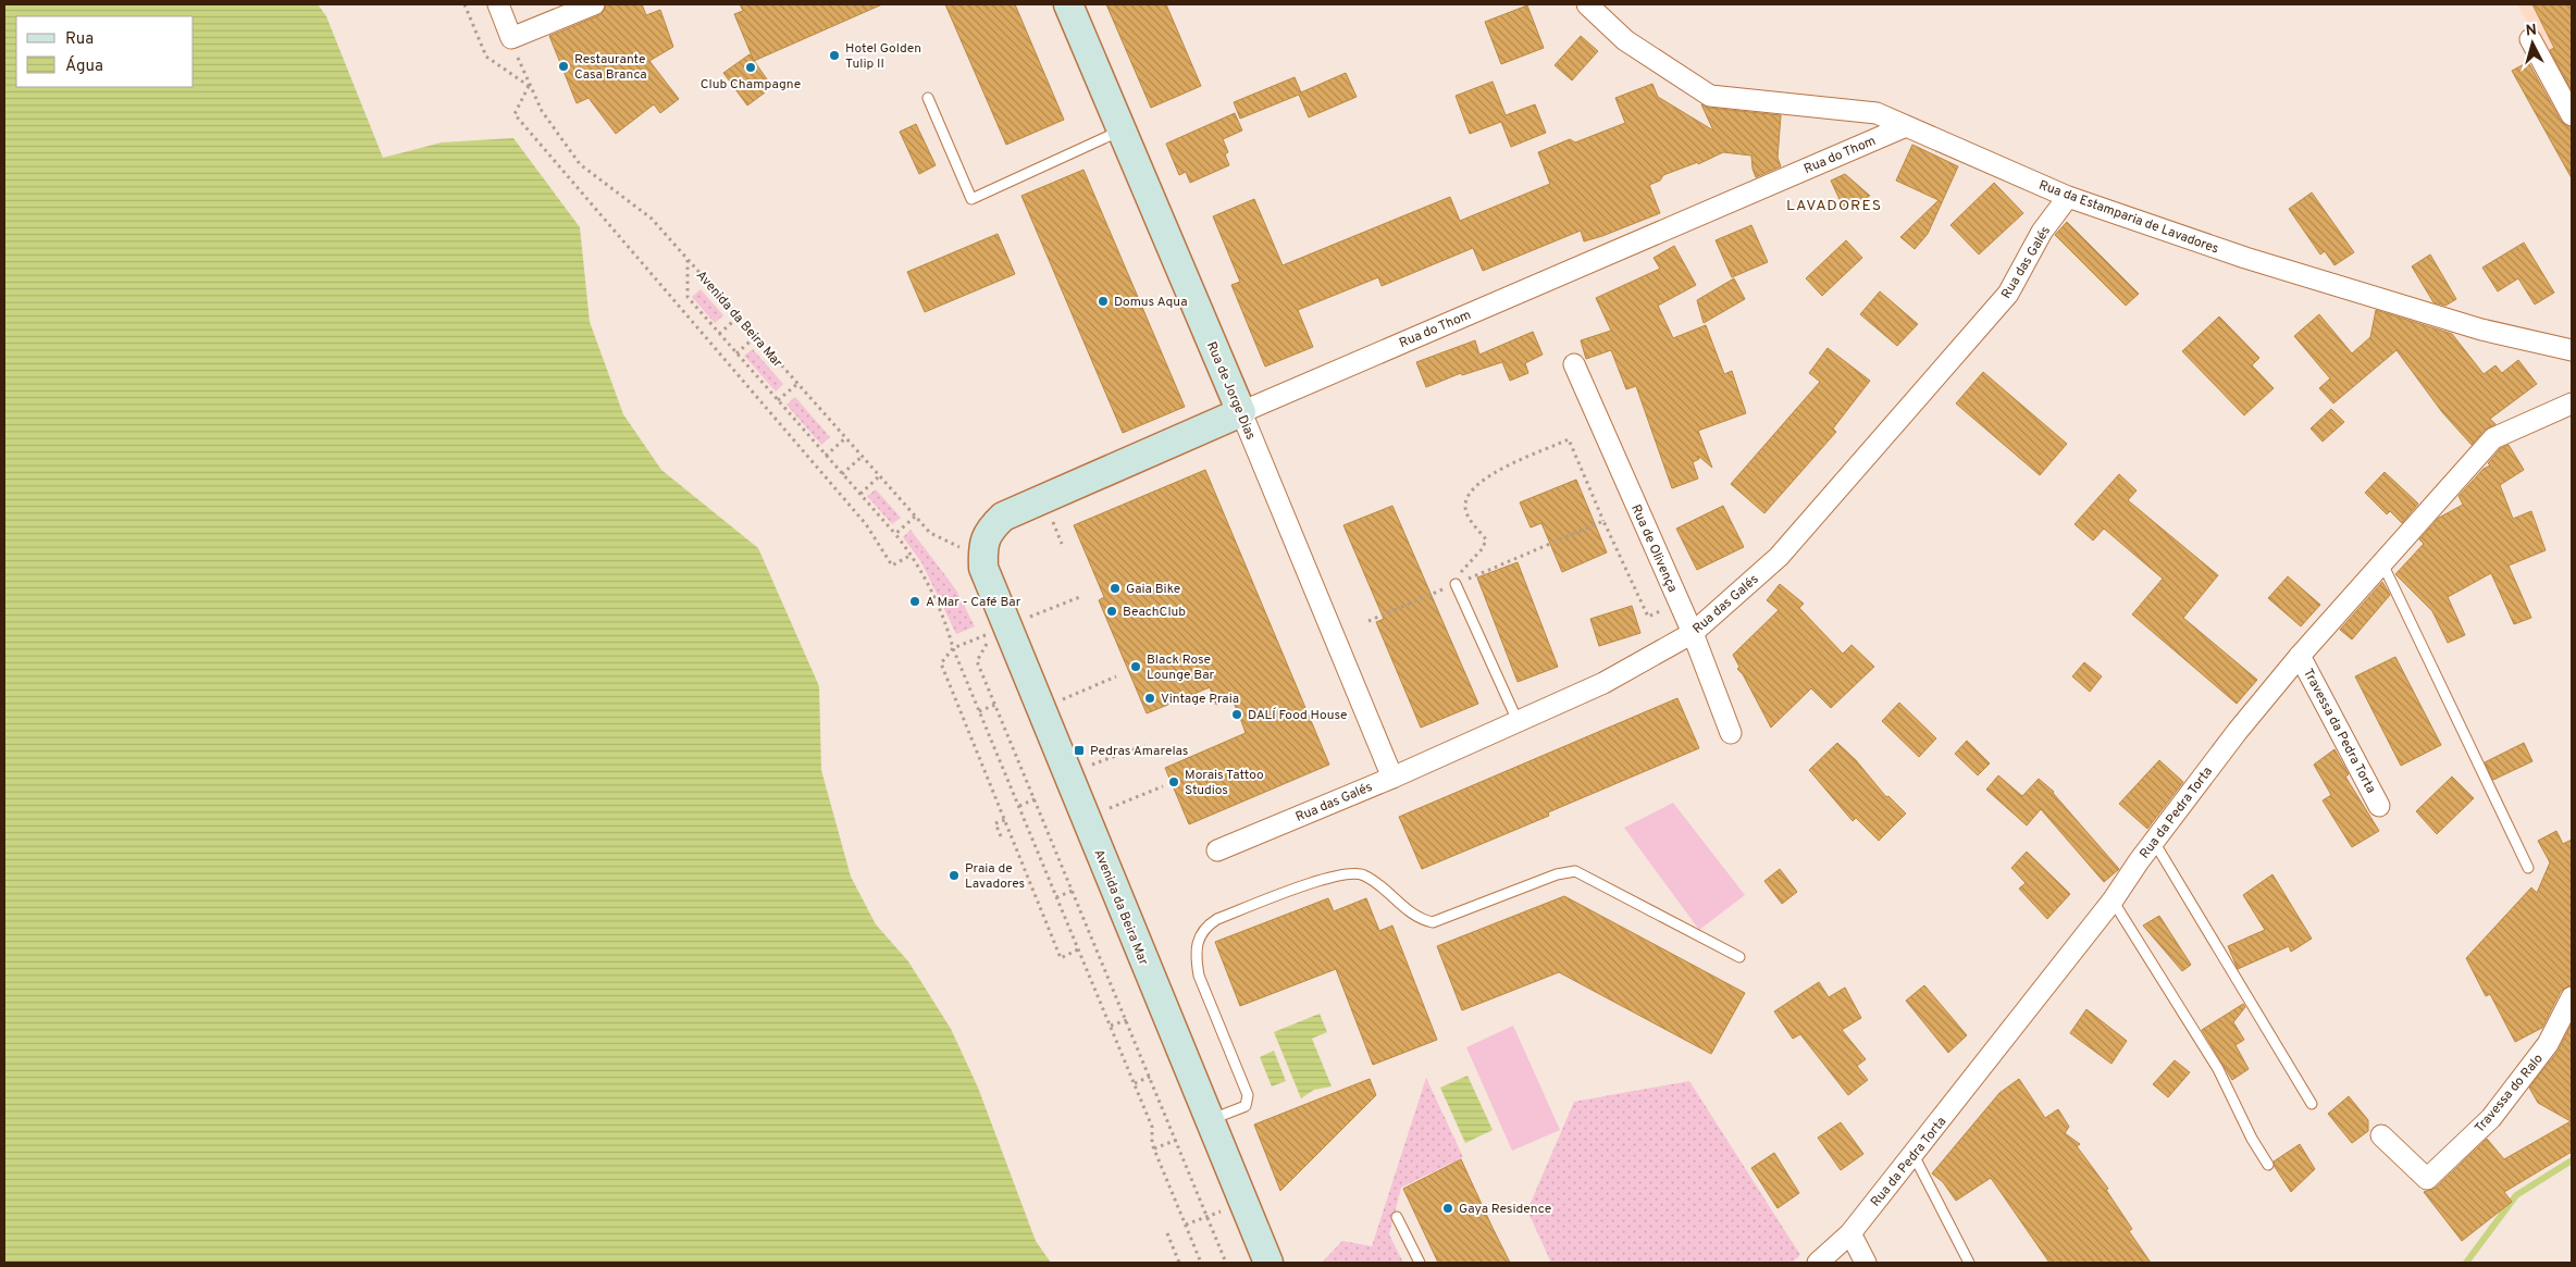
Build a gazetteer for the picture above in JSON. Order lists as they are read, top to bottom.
{
  "streets": {
    "main road": ["Rua do Thom", "Avenida da Beira Mar", "Rua de Jorge Dias"],
    "street": [
      "Rua da Estamparia de Lavadores",
      "Rua das Galés",
      "Rua de Olivença",
      "Travessa da Pedra Torta",
      "Rua da Pedra Torta",
      "Travessa do Ralo"
    ]
  },
  "crossings": [
    ["Rua do Thom", "Rua da Estamparia de Lavadores"],
    ["Rua do Thom", "Avenida da Beira Mar"],
    ["Rua do Thom", "Rua de Jorge Dias"],
    ["Rua da Estamparia de Lavadores", "Rua das Galés"],
    ["Rua das Galés", "Rua de Jorge Dias"],
    ["Rua das Galés", "Rua de Olivença"],
    ["Travessa da Pedra Torta", "Rua da Pedra Torta"]
  ],
  "districts": ["LAVADORES"],
  "places": {
    "other": [
      "Hotel Golden Tulip II",
      "Restaurante Casa Branca",
      "Club Champagne",
      "Domus Aqua",
      "Gaia Bike",
      "A Mar - Café Bar",
      "BeachClub",
      "Black Rose Lounge Bar",
      "Vintage Praia",
      "DALÍ Food House",
      "Morais Tattoo Studios",
      "Praia de Lavadores",
      "Gaya Residence"
    ],
    "transit": ["Pedras Amarelas"]
  },
  "legend": ["Rua", "Água"],
  "north": "top"
}
